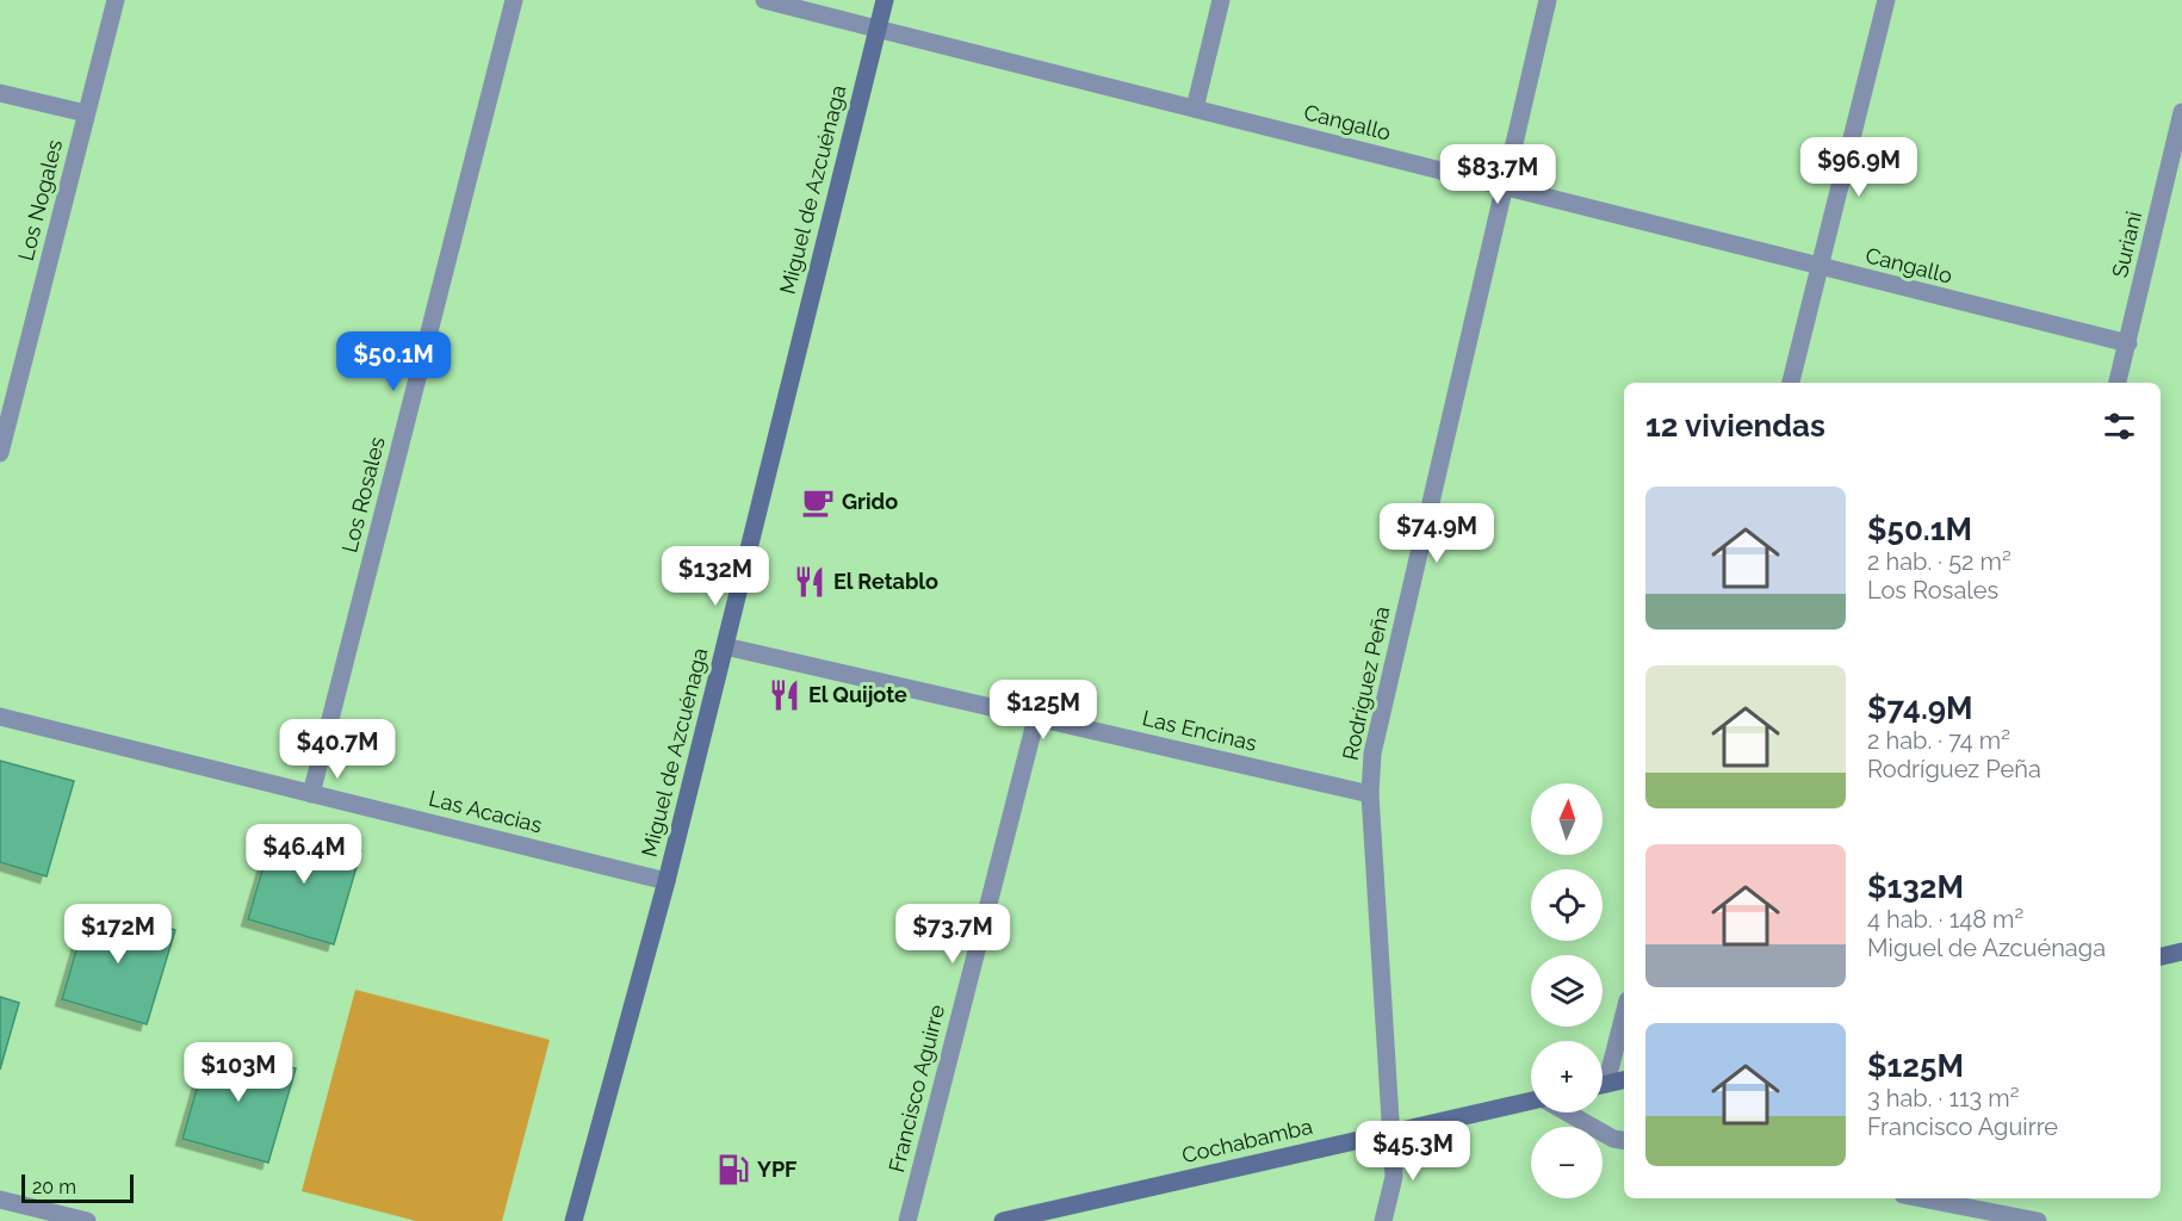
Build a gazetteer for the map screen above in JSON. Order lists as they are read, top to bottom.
{
  "streets": {
    "main road": ["Miguel de Azcuénaga", "Cochabamba"],
    "street": [
      "Cangallo",
      "Los Nogales",
      "Suriani",
      "Los Rosales",
      "Rodríguez Peña",
      "Las Encinas",
      "Las Acacias",
      "Francisco Aguirre"
    ]
  },
  "crossings": [
    ["Cangallo", "Miguel de Azcuénaga"],
    ["Cangallo", "Suriani"],
    ["Cangallo", "Rodríguez Peña"],
    ["Miguel de Azcuénaga", "Las Encinas"],
    ["Miguel de Azcuénaga", "Las Acacias"],
    ["Los Rosales", "Las Acacias"],
    ["Rodríguez Peña", "Las Encinas"],
    ["Rodríguez Peña", "Cochabamba"],
    ["Las Encinas", "Francisco Aguirre"]
  ],
  "places": {
    "cafe": ["Grido"],
    "restaurant": ["El Retablo", "El Quijote"],
    "fuel station": ["YPF"]
  },
  "scale_bar": "20 m",
  "north": "top",
  "page": {
    "price": [
      "$96.9M",
      "$83.7M",
      "$50.1M",
      "$74.9M",
      "$132M",
      "$125M",
      "$40.7M",
      "$46.4M",
      "$172M",
      "$73.7M",
      "$103M",
      "$45.3M"
    ],
    "heading": "12 viviendas",
    "list": [
      {
        "name": "$50.1M",
        "note": "2 hab. · 52 m² · Los Rosales"
      },
      {
        "name": "$74.9M",
        "note": "2 hab. · 74 m² · Rodríguez Peña"
      },
      {
        "name": "$132M",
        "note": "4 hab. · 148 m² · Miguel de Azcuénaga"
      },
      {
        "name": "$125M",
        "note": "3 hab. · 113 m² · Francisco Aguirre"
      }
    ],
    "map_buttons": ["+", "−"],
    "scale": "20 m"
  }
}
